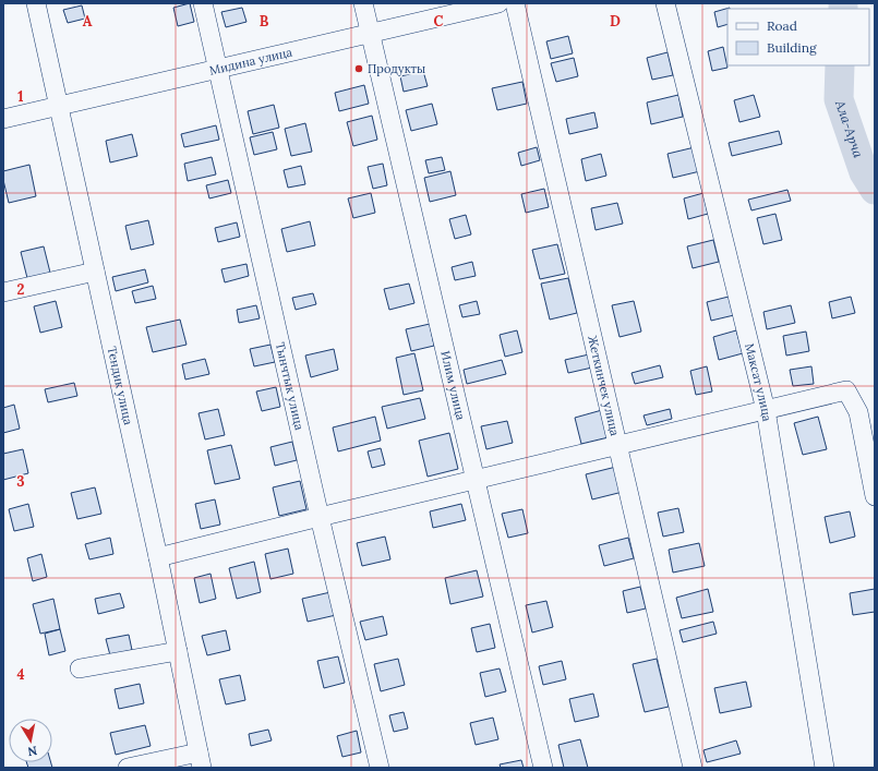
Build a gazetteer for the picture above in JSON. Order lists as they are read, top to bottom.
{
  "streets": {
    "street": [
      "Мидина улица",
      "Максат улица",
      "Тендик улица",
      "Илим улица",
      "Жеткинчек улица",
      "Тынчтык улица"
    ]
  },
  "crossings": [
    ["Мидина улица", "Тендик улица"],
    ["Мидина улица", "Илим улица"],
    ["Мидина улица", "Тынчтык улица"]
  ],
  "water": ["Ала-Арча"],
  "places": ["Продукты"],
  "legend": ["Road", "Building"],
  "north": "bottom",
  "grid": {
    "columns": [
      "A",
      "B",
      "C",
      "D"
    ],
    "rows": [
      "1",
      "2",
      "3",
      "4"
    ]
  }
}
